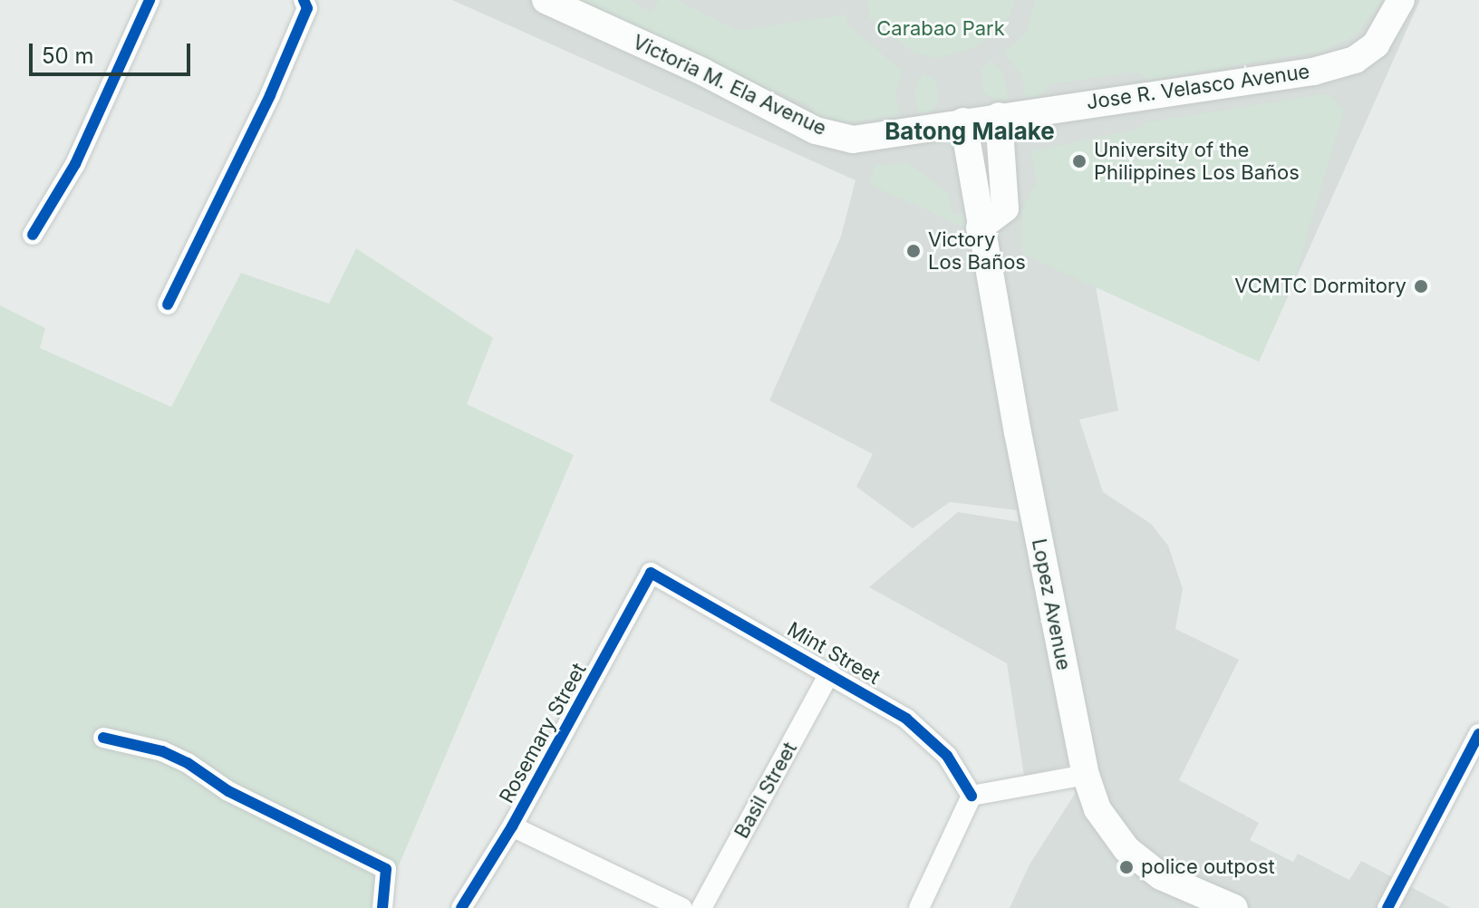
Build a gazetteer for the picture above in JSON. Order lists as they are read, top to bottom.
{
  "streets": {
    "main road": ["Victoria M. Ela Avenue", "Jose R. Velasco Avenue", "Lopez Avenue"],
    "street": ["Mint Street", "Rosemary Street", "Basil Street"]
  },
  "crossings": [
    ["Victoria M. Ela Avenue", "Jose R. Velasco Avenue"],
    ["Victoria M. Ela Avenue", "Lopez Avenue"],
    ["Jose R. Velasco Avenue", "Lopez Avenue"],
    ["Mint Street", "Rosemary Street"],
    ["Mint Street", "Basil Street"]
  ],
  "districts": ["Batong Malake"],
  "parks": ["Carabao Park"],
  "places": [
    "University of the Philippines Los Baños",
    "Victory Los Baños",
    "VCMTC Dormitory",
    "police outpost"
  ],
  "scale_bar": "50 m"
}
